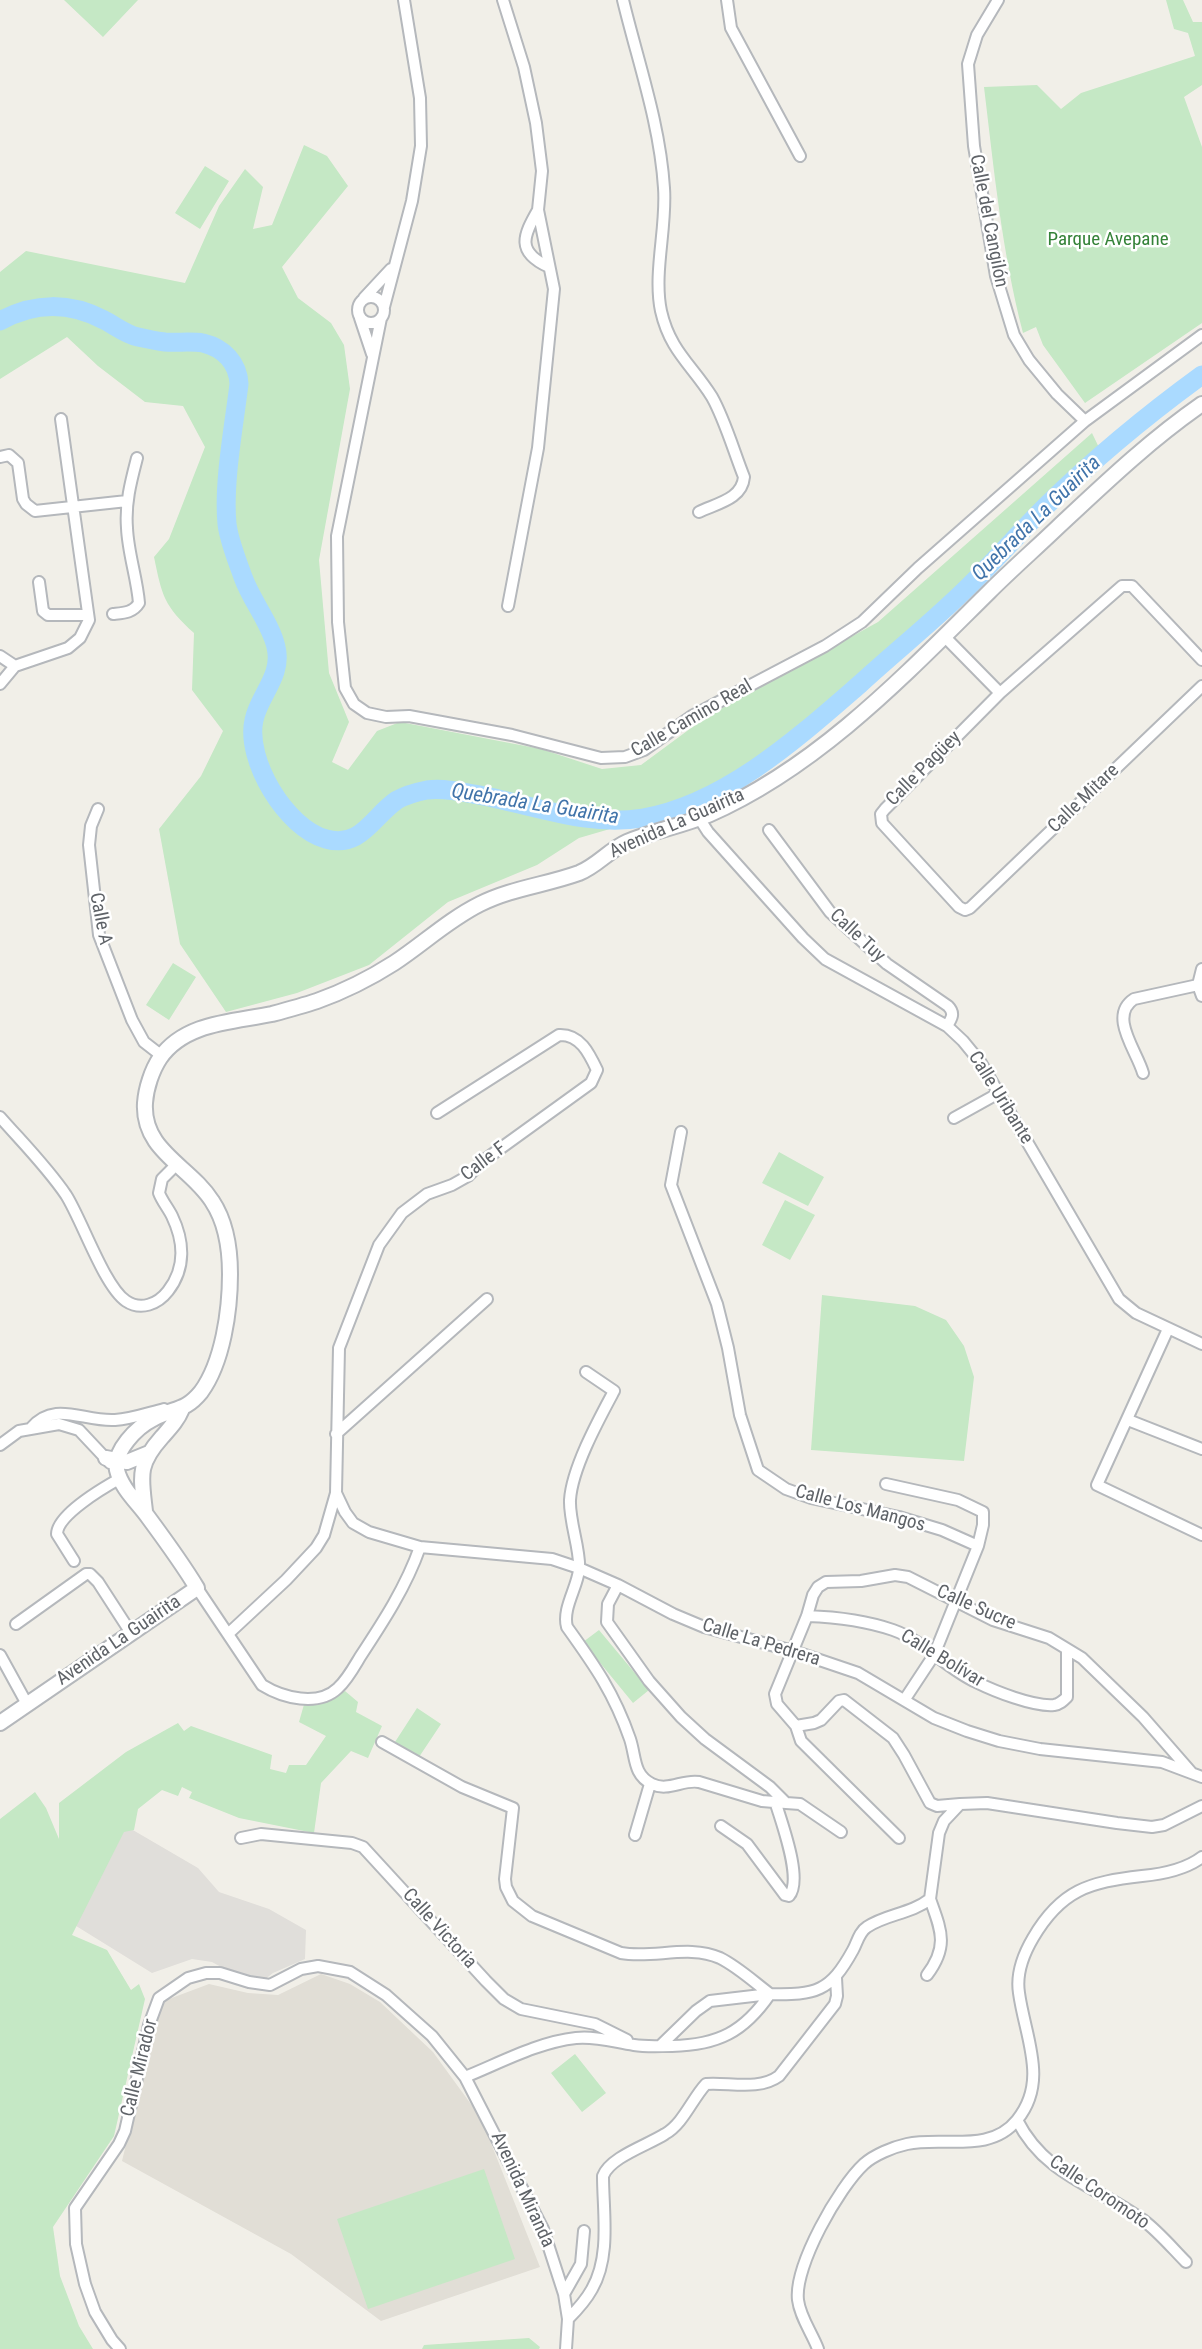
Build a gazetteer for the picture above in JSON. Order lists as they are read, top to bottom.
{
  "streets": {
    "street": [
      "Calle del Cangilón",
      "Calle Camino Real",
      "Calle Pagüey",
      "Calle Mitare",
      "Avenida La Guairita",
      "Calle A",
      "Calle Tuy",
      "Calle Uribante",
      "Calle F",
      "Calle Los Mangos",
      "Calle Sucre",
      "Calle La Pedrera",
      "Calle Bolívar",
      "Calle Victoria",
      "Calle Mirador",
      "Avenida Miranda",
      "Calle Coromoto"
    ]
  },
  "crossings": [
    ["Calle del Cangilón", "Calle Camino Real"],
    ["Calle Pagüey", "Calle Mitare"],
    ["Avenida La Guairita", "Calle A"],
    ["Avenida La Guairita", "Calle Uribante"],
    ["Calle Tuy", "Calle Uribante"],
    ["Calle F", "Calle La Pedrera"],
    ["Calle Sucre", "Calle La Pedrera"],
    ["Calle Sucre", "Calle Bolívar"],
    ["Calle Mirador", "Avenida Miranda"]
  ],
  "water": ["Quebrada La Guairita"],
  "parks": ["Parque Avepane"]
}
